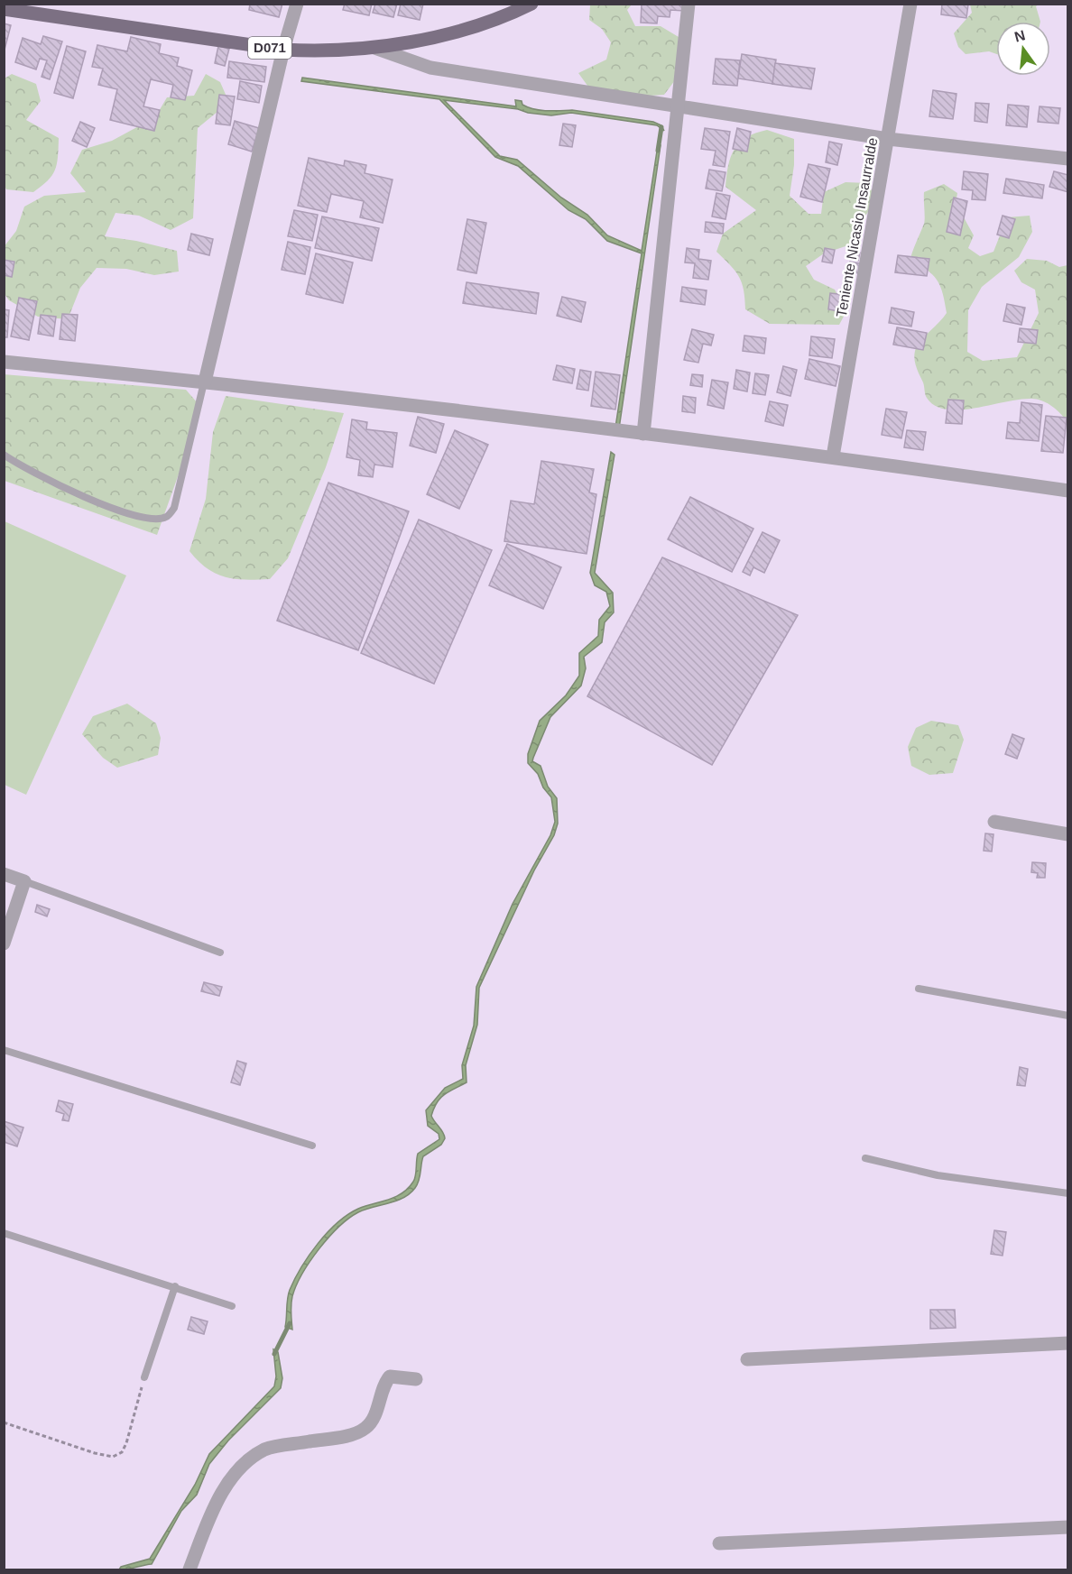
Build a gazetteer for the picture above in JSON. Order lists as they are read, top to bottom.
{
  "streets": {
    "main road": ["D071"],
    "street": ["Teniente Nicasio Insaurralde"]
  },
  "north": "top"
}
